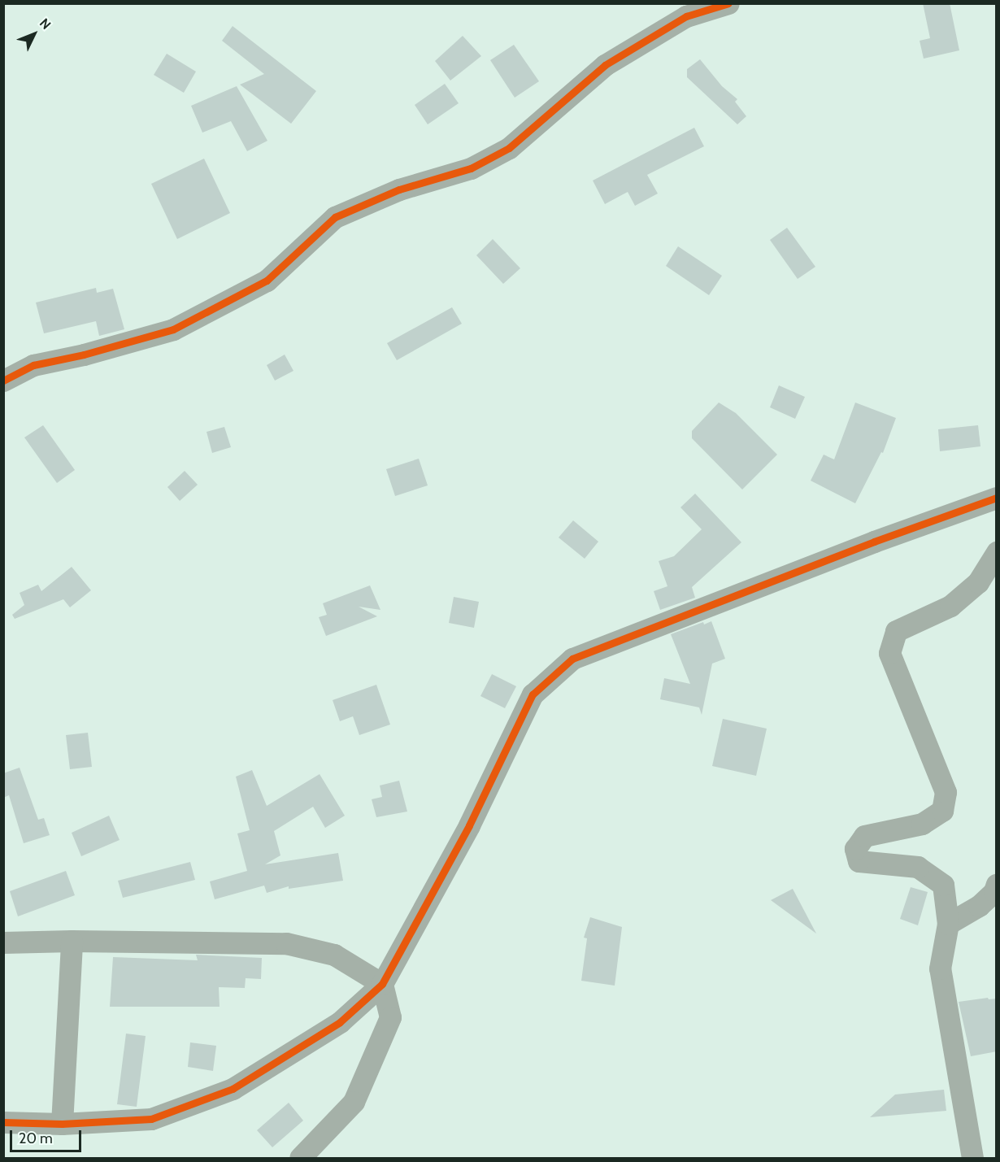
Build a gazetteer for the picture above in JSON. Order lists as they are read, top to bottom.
{
  "scale_bar": "20 m",
  "north": "top right"
}
